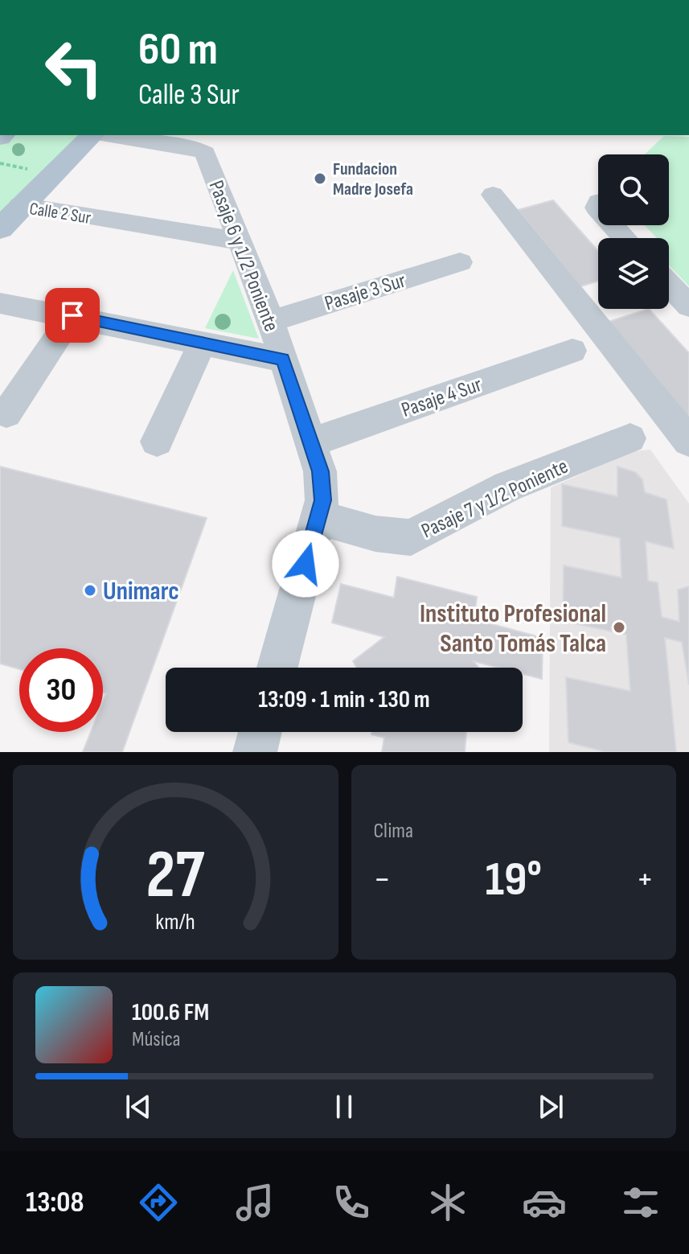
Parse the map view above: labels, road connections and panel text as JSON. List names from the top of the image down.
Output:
{
  "streets": {
    "street": [
      "Calle 2 Sur",
      "Pasaje 6 y 1/2 Poniente",
      "Pasaje 3 Sur",
      "Pasaje 4 Sur",
      "Pasaje 7 y 1/2 Poniente"
    ]
  },
  "crossings": [
    ["Calle 2 Sur", "Pasaje 6 y 1/2 Poniente"],
    ["Pasaje 6 y 1/2 Poniente", "Pasaje 3 Sur"],
    ["Pasaje 6 y 1/2 Poniente", "Pasaje 4 Sur"],
    ["Pasaje 6 y 1/2 Poniente", "Pasaje 7 y 1/2 Poniente"]
  ],
  "places": ["Fundacion Madre Josefa", "Unimarc", "Instituto Profesional Santo Tomás Talca"],
  "page": {
    "turn": ["60 m", "Calle 3 Sur"],
    "limit": "30",
    "trip": "13:09 · 1 min · 130 m",
    "tile": "Clima",
    "heat": ["−", "19°", "+"],
    "song": ["100.6 FM", "Música"],
    "tabs": "13:08",
    "gauge": ["27", "km/h"]
  }
}
